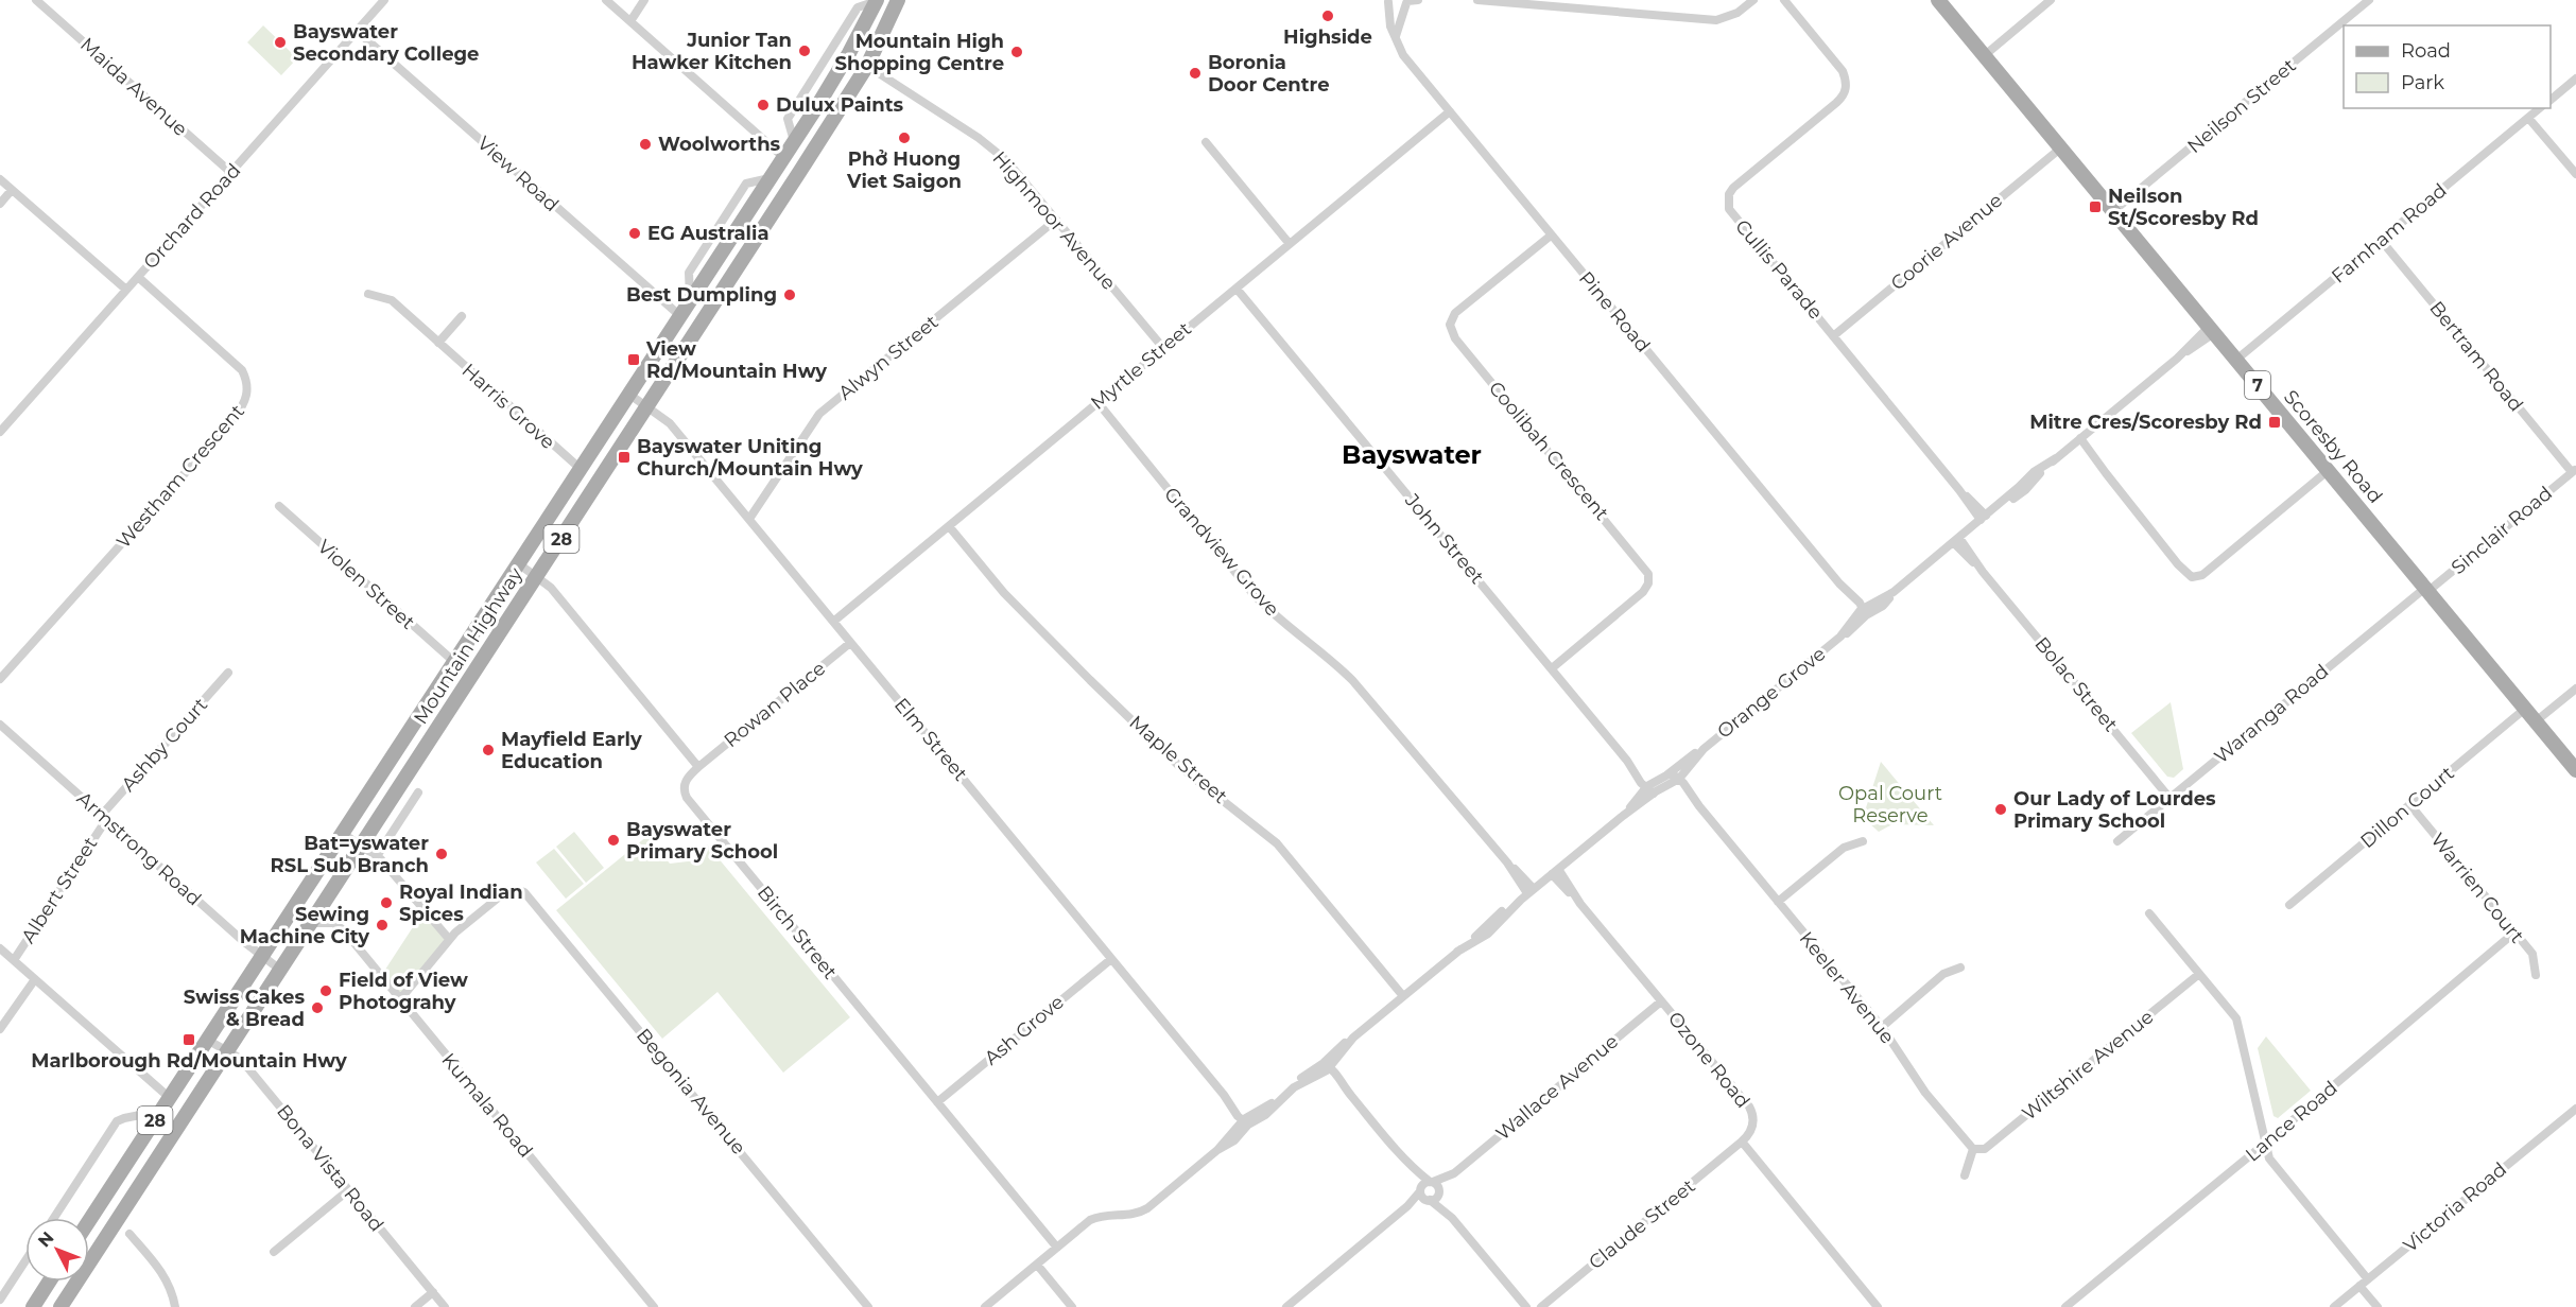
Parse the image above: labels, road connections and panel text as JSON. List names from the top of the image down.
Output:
{
  "streets": {
    "main road": [
      "7",
      "Scoresby Road",
      "28",
      "Mountain Highway"
    ],
    "street": [
      "Maida Avenue",
      "Neilson Street",
      "View Road",
      "Orchard Road",
      "Highmoor Avenue",
      "Farnham Road",
      "Coorie Avenue",
      "Cullis Parade",
      "Pine Road",
      "Bertram Road",
      "Alwyn Street",
      "Myrtle Street",
      "Harris Grove",
      "Coolibah Crescent",
      "Westham Crescent",
      "Sinclair Road",
      "John Street",
      "Grandview Grove",
      "Violen Street",
      "Bolac Street",
      "Orange Grove",
      "Rowan Place",
      "Waranga Road",
      "Elm Street",
      "Ashby Court",
      "Maple Street",
      "Dillon Court",
      "Armstrong Road",
      "Warrien Court",
      "Albert Street",
      "Birch Street",
      "Keeler Avenue",
      "Ash Grove",
      "Ozone Road",
      "Wiltshire Avenue",
      "Wallace Avenue",
      "Begonia Avenue",
      "Kumala Road",
      "Lance Road",
      "Bona Vista Road",
      "Victoria Road",
      "Claude Street"
    ]
  },
  "crossings": [
    ["Maida Avenue", "Orchard Road"],
    ["Neilson Street", "Scoresby Road"],
    ["View Road", "Orchard Road"],
    ["View Road", "Mountain Highway"],
    ["Orchard Road", "Westham Crescent"],
    ["Highmoor Avenue", "Alwyn Street"],
    ["Highmoor Avenue", "Myrtle Street"],
    ["Highmoor Avenue", "Mountain Highway"],
    ["Farnham Road", "Bertram Road"],
    ["Farnham Road", "Scoresby Road"],
    ["Coorie Avenue", "Cullis Parade"],
    ["Coorie Avenue", "Scoresby Road"],
    ["Cullis Parade", "Orange Grove"],
    ["Pine Road", "Myrtle Street"],
    ["Pine Road", "Coolibah Crescent"],
    ["Pine Road", "Orange Grove"],
    ["Bertram Road", "Sinclair Road"],
    ["Alwyn Street", "Elm Street"],
    ["Myrtle Street", "John Street"],
    ["Myrtle Street", "Grandview Grove"],
    ["Myrtle Street", "Elm Street"],
    ["Myrtle Street", "Maple Street"],
    ["Harris Grove", "Mountain Highway"],
    ["Scoresby Road", "Sinclair Road"],
    ["Scoresby Road", "Orange Grove"],
    ["Scoresby Road", "Waranga Road"],
    ["Scoresby Road", "Dillon Court"],
    ["Coolibah Crescent", "John Street"],
    ["Sinclair Road", "Waranga Road"],
    ["John Street", "Orange Grove"],
    ["Grandview Grove", "Orange Grove"],
    ["Violen Street", "Mountain Highway"],
    ["Mountain Highway", "Elm Street"],
    ["Mountain Highway", "Armstrong Road"],
    ["Mountain Highway", "Kumala Road"],
    ["Mountain Highway", "Bona Vista Road"],
    ["Bolac Street", "Orange Grove"],
    ["Bolac Street", "Waranga Road"],
    ["Orange Grove", "Elm Street"],
    ["Orange Grove", "Maple Street"],
    ["Orange Grove", "Birch Street"],
    ["Orange Grove", "Keeler Avenue"],
    ["Orange Grove", "Ozone Road"],
    ["Rowan Place", "Elm Street"],
    ["Rowan Place", "Birch Street"],
    ["Elm Street", "Ash Grove"],
    ["Ashby Court", "Armstrong Road"],
    ["Ashby Court", "Albert Street"],
    ["Dillon Court", "Warrien Court"],
    ["Armstrong Road", "Albert Street"],
    ["Warrien Court", "Lance Road"],
    ["Birch Street", "Ash Grove"],
    ["Keeler Avenue", "Wiltshire Avenue"],
    ["Ozone Road", "Wallace Avenue"],
    ["Ozone Road", "Claude Street"]
  ],
  "districts": ["Bayswater"],
  "parks": ["Opal Court Reserve"],
  "places": {
    "other": [
      "Highside",
      "Bayswater Secondary College",
      "Junior Tan Hawker Kitchen",
      "Mountain High Shopping Centre",
      "Boronia Door Centre",
      "Dulux Paints",
      "Phở Huong Viet Saigon",
      "Woolworths",
      "EG Australia",
      "Best Dumpling",
      "Mayfield Early Education",
      "Our Lady of Lourdes Primary School",
      "Bayswater Primary School",
      "Bat=yswater RSL Sub Branch",
      "Royal Indian Spices",
      "Sewing Machine City",
      "Field of View Photograhy",
      "Swiss Cakes & Bread"
    ],
    "transit": [
      "Neilson St/Scoresby Rd",
      "View Rd/Mountain Hwy",
      "Mitre Cres/Scoresby Rd",
      "Bayswater Uniting Church/Mountain Hwy",
      "Marlborough Rd/Mountain Hwy"
    ]
  },
  "legend": ["Road", "Park"],
  "north": "top left"
}
